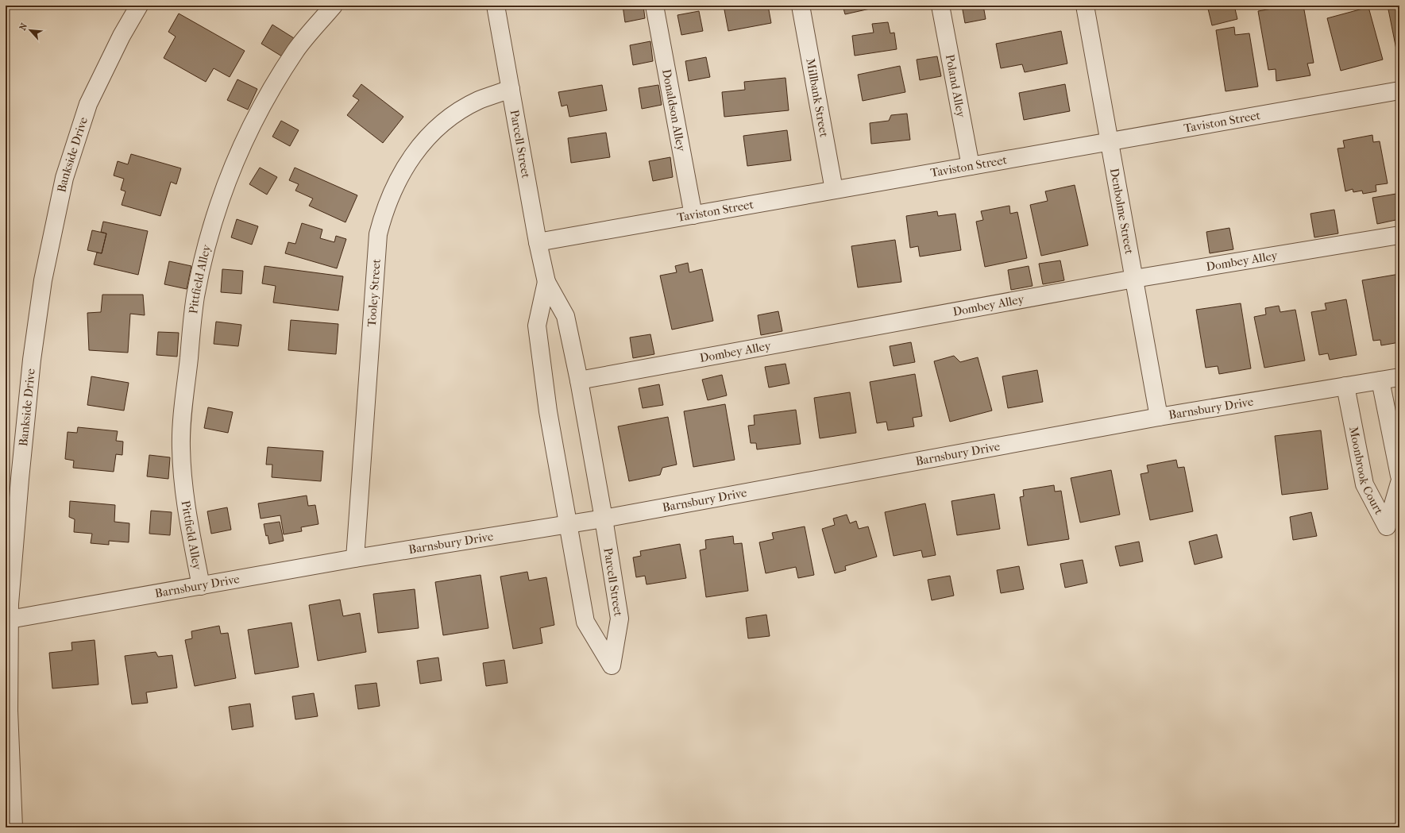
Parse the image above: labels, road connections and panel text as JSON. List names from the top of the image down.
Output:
{
  "streets": {
    "street": [
      "Poland Alley",
      "Millbank Street",
      "Donaldson Alley",
      "Taviston Street",
      "Parcell Street",
      "Bankside Drive",
      "Denbolme Street",
      "Dombey Alley",
      "Pittfield Alley",
      "Tooley Street",
      "Barnsbury Drive",
      "Moonbrook Court"
    ]
  },
  "crossings": [
    ["Poland Alley", "Taviston Street"],
    ["Millbank Street", "Taviston Street"],
    ["Donaldson Alley", "Taviston Street"],
    ["Taviston Street", "Parcell Street"],
    ["Taviston Street", "Denbolme Street"],
    ["Parcell Street", "Dombey Alley"],
    ["Parcell Street", "Tooley Street"],
    ["Parcell Street", "Barnsbury Drive"],
    ["Bankside Drive", "Barnsbury Drive"],
    ["Denbolme Street", "Dombey Alley"],
    ["Denbolme Street", "Barnsbury Drive"],
    ["Pittfield Alley", "Barnsbury Drive"],
    ["Tooley Street", "Barnsbury Drive"],
    ["Barnsbury Drive", "Moonbrook Court"]
  ],
  "north": "top left"
}
